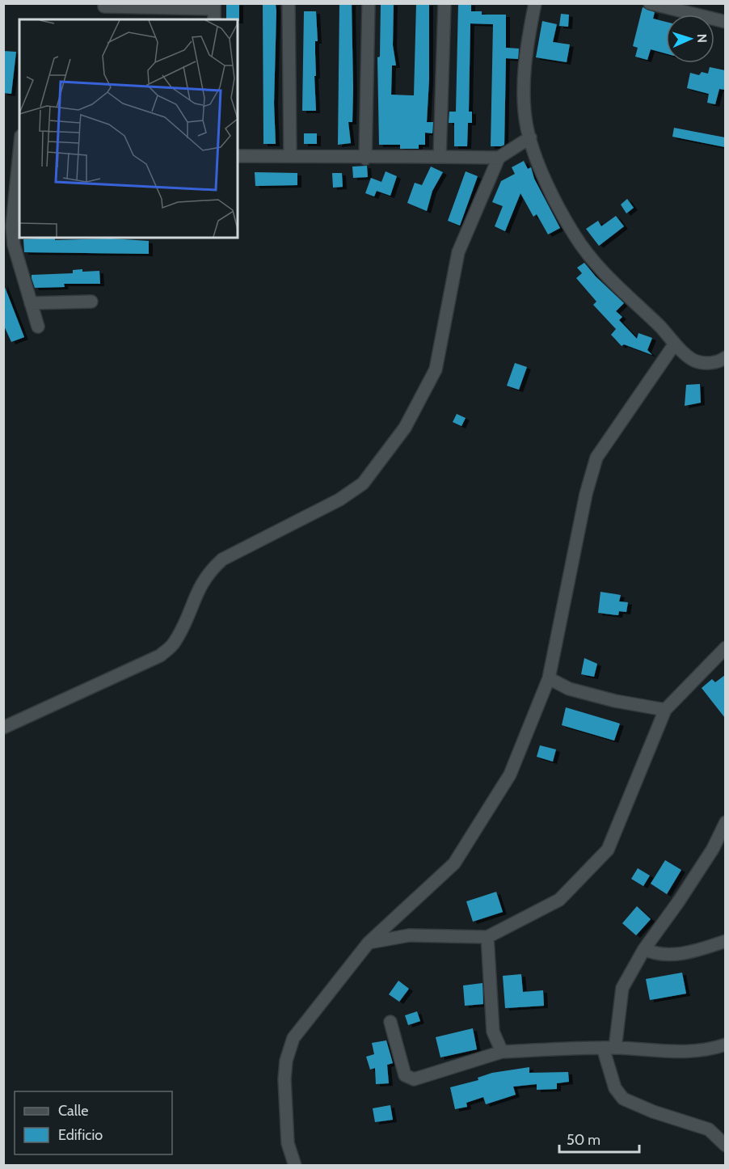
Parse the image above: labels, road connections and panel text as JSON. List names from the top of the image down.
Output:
{
  "legend": ["Calle", "Edificio"],
  "scale_bar": "50 m",
  "north": "right"
}
